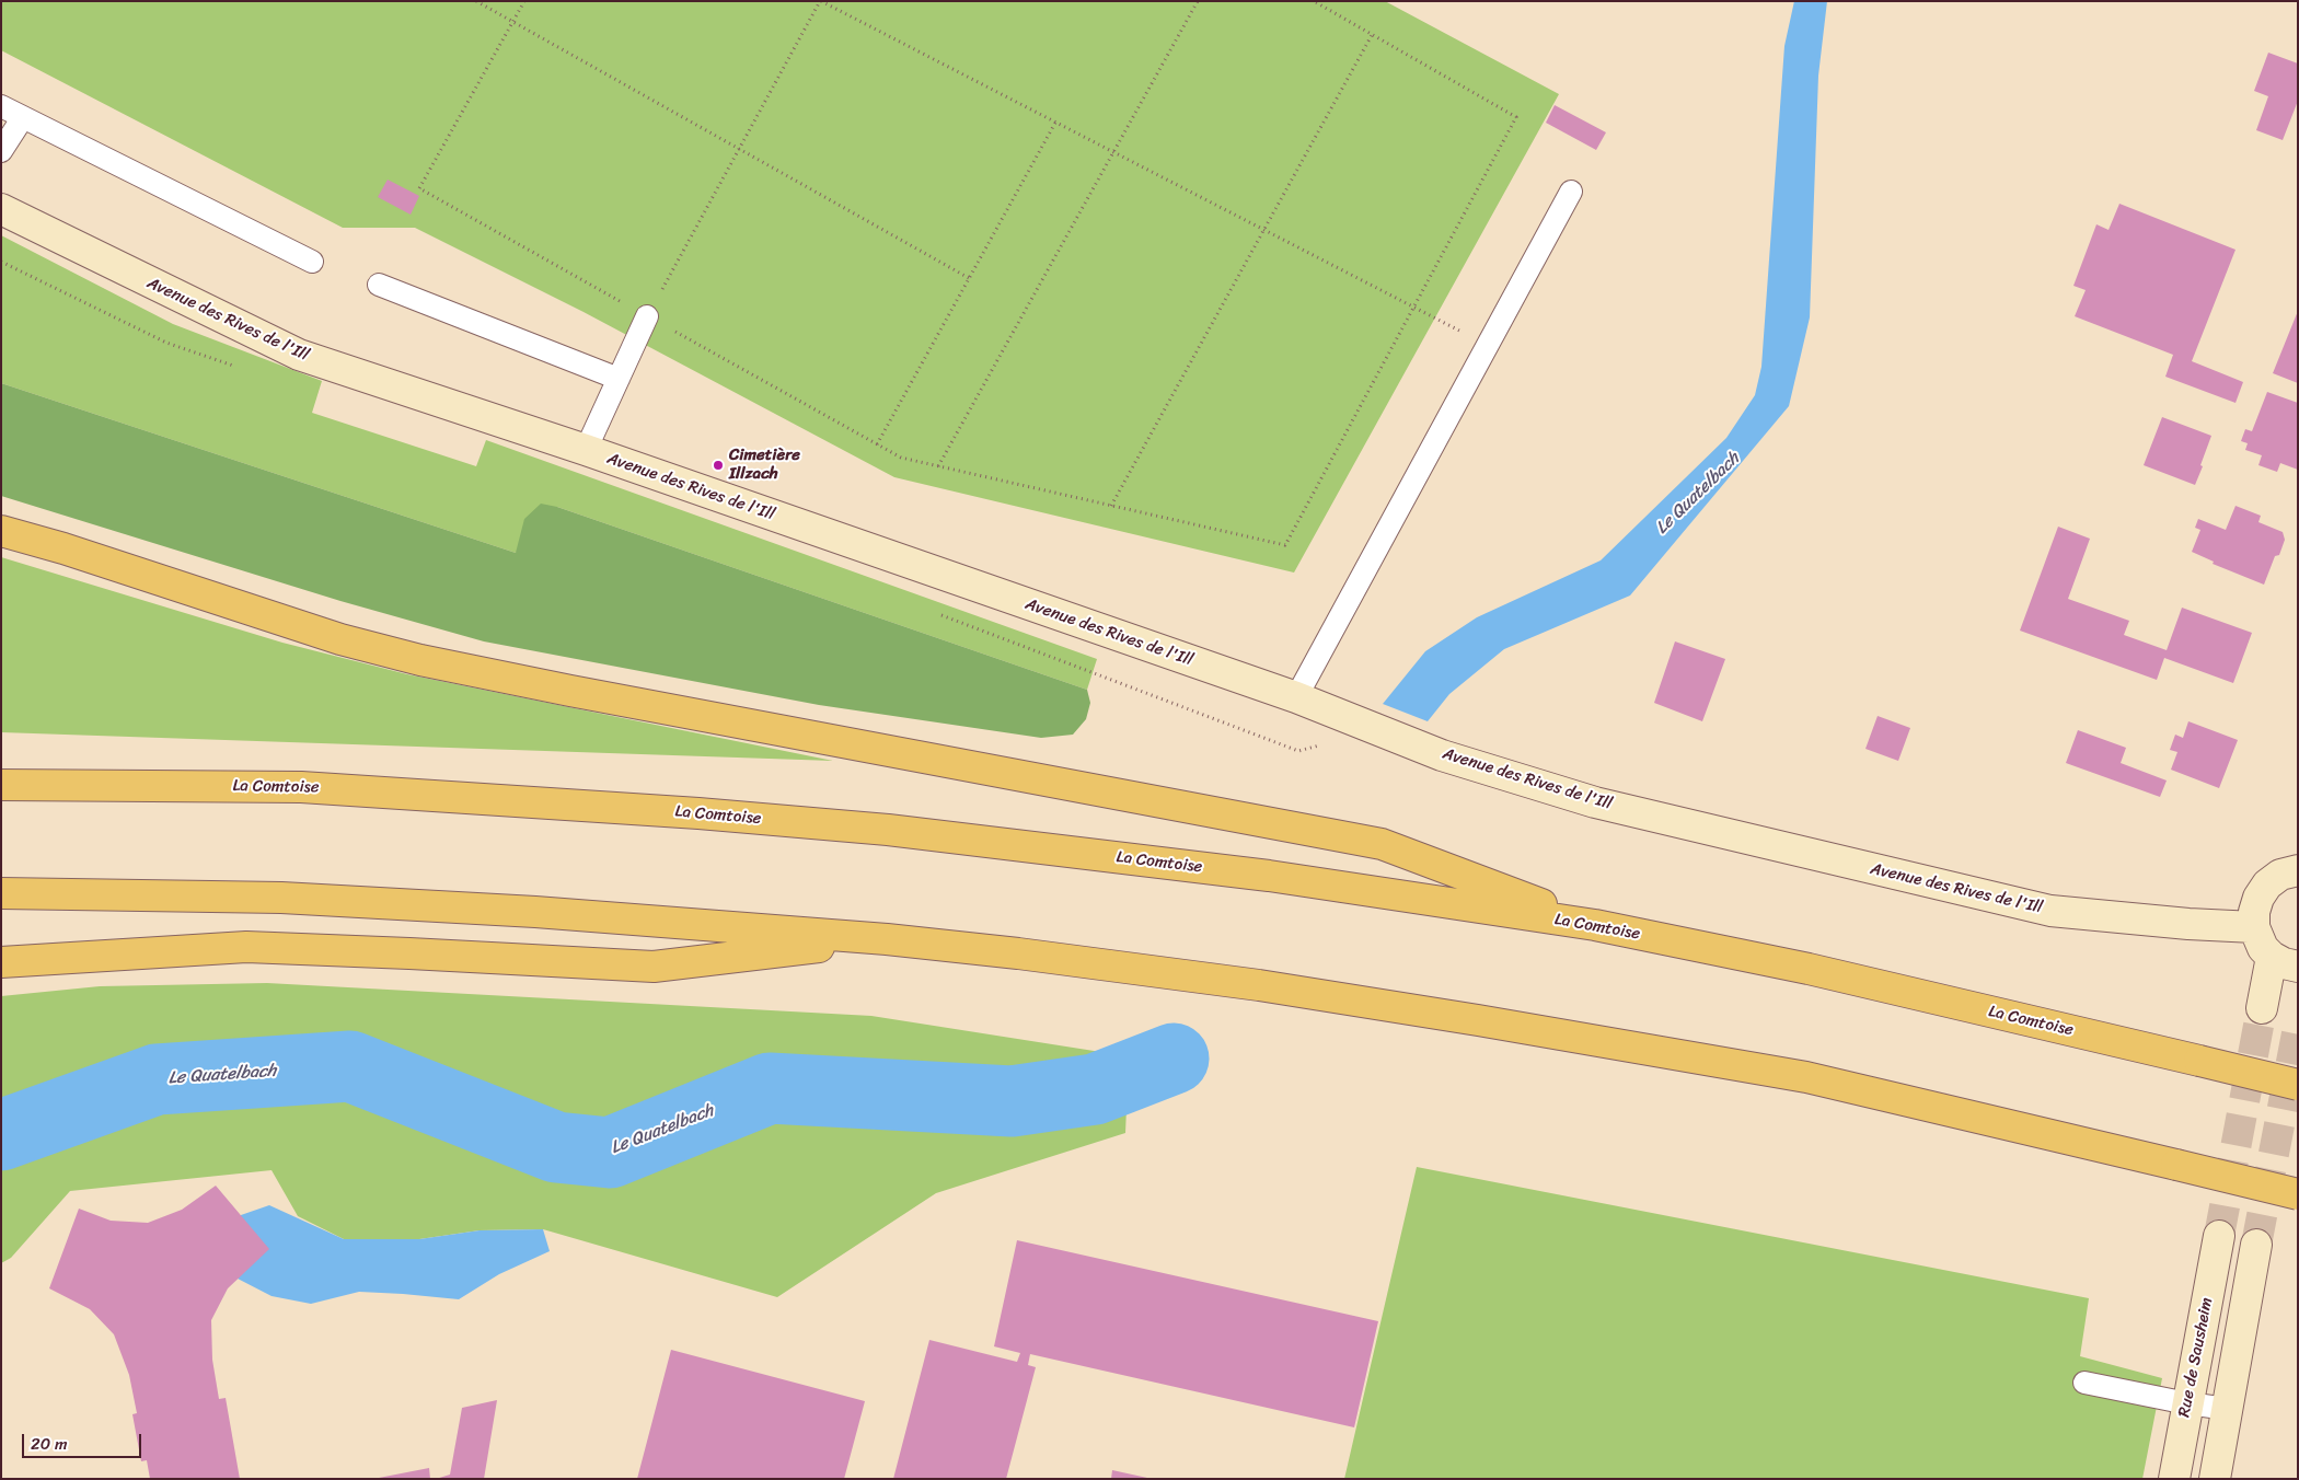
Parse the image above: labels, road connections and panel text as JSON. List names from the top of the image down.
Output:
{
  "streets": {
    "highway": ["La Comtoise"],
    "street": ["Avenue des Rives de l'Ill", "Rue de Sausheim"]
  },
  "water": ["Le Quatelbach"],
  "places": ["Cimetière Illzach"],
  "scale_bar": "20 m"
}
